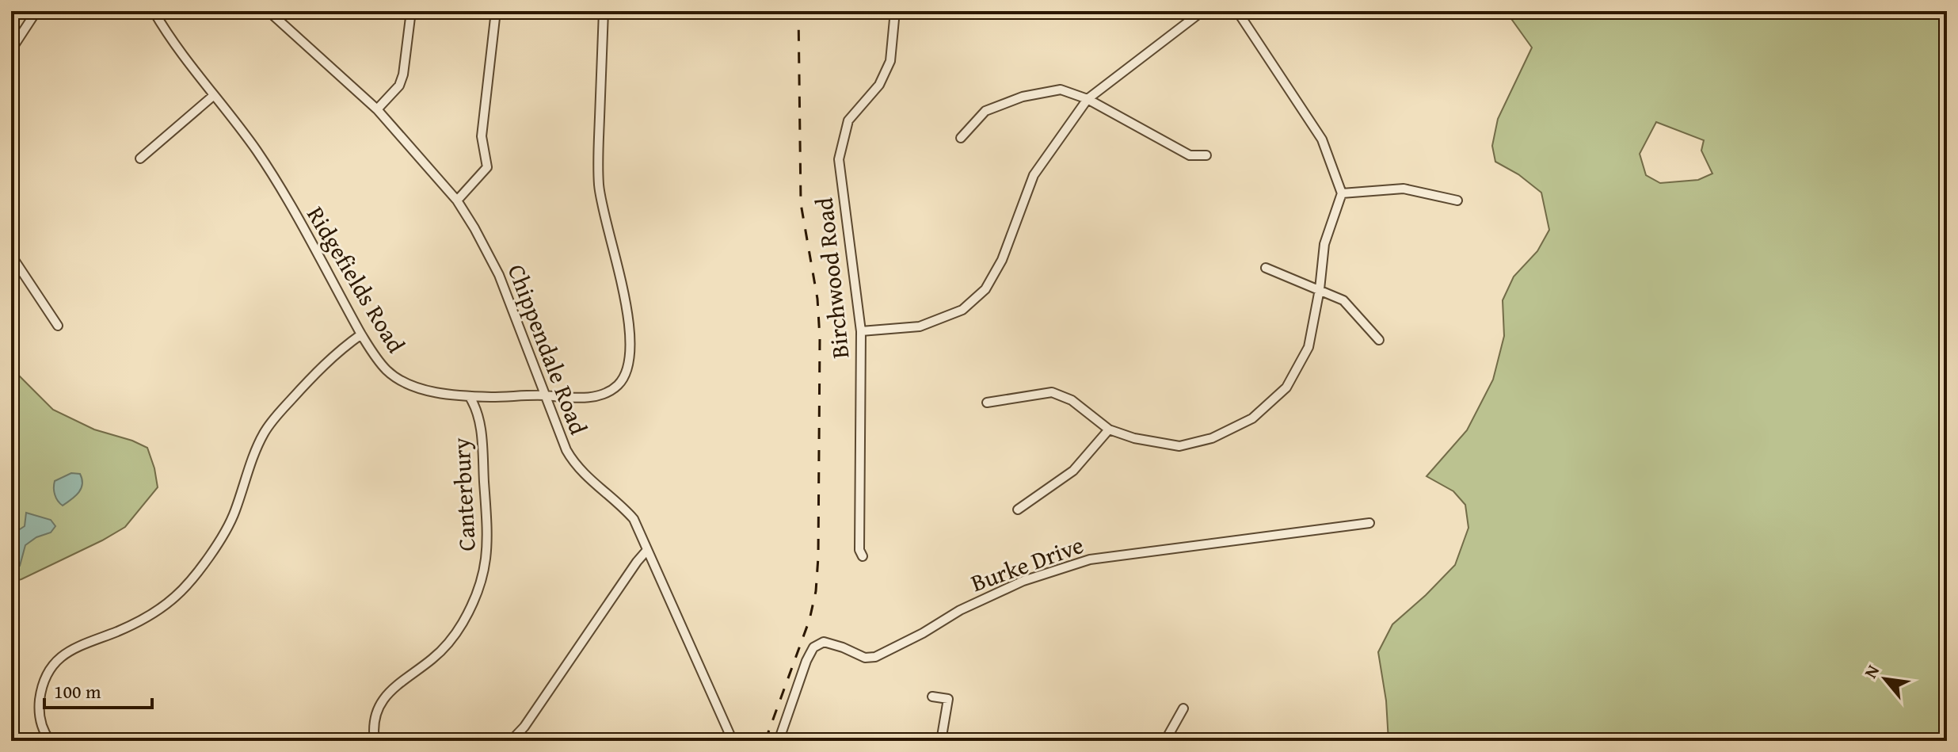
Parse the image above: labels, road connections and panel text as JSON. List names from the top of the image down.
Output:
{
  "streets": {
    "street": [
      "Birchwood Road",
      "Ridgefields Road",
      "Chippendale Road",
      "Canterbury",
      "Burke Drive"
    ]
  },
  "crossings": [
    ["Ridgefields Road", "Chippendale Road"],
    ["Ridgefields Road", "Canterbury"]
  ],
  "scale_bar": "100 m",
  "north": "top left"
}
